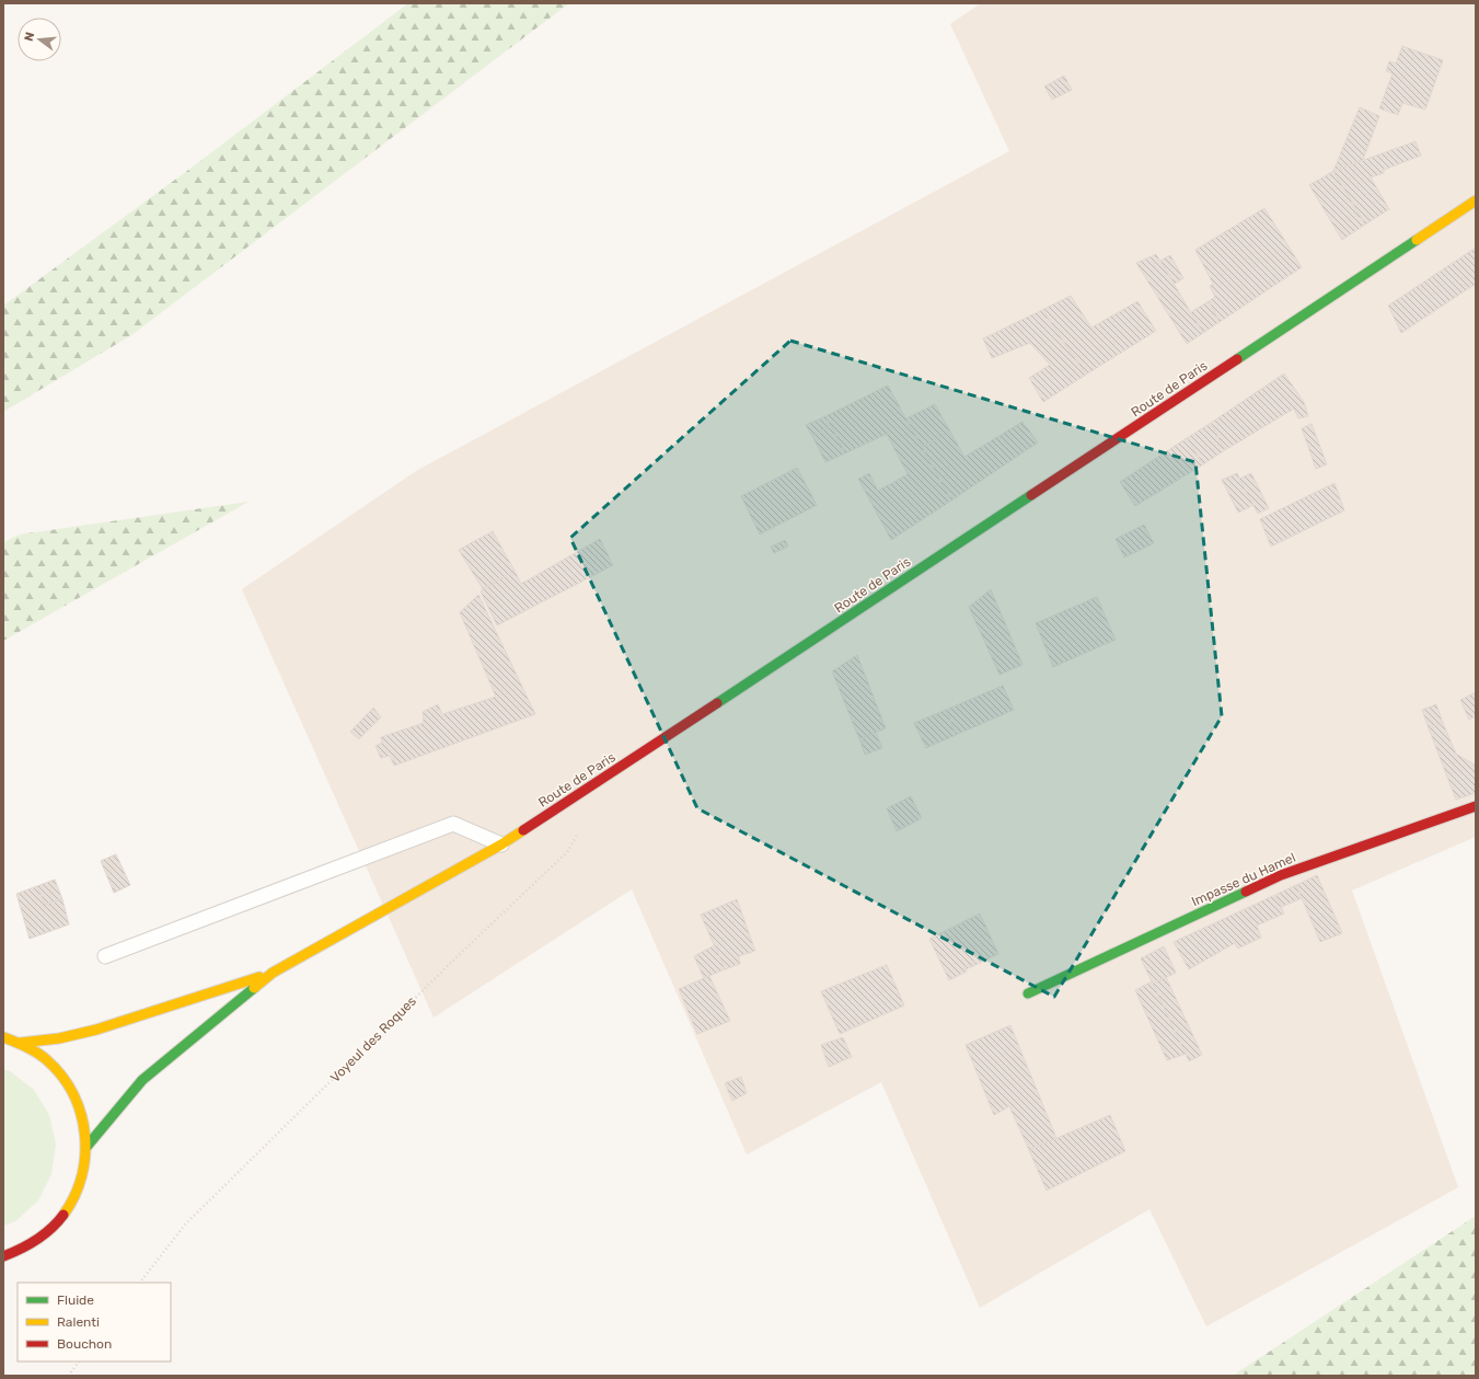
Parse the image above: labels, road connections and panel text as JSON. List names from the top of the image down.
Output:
{
  "streets": {
    "main road": ["Route de Paris", "Impasse du Hamel"],
    "path": ["Voyeul des Roques"]
  },
  "legend": ["Fluide", "Ralenti", "Bouchon"],
  "north": "left"
}
